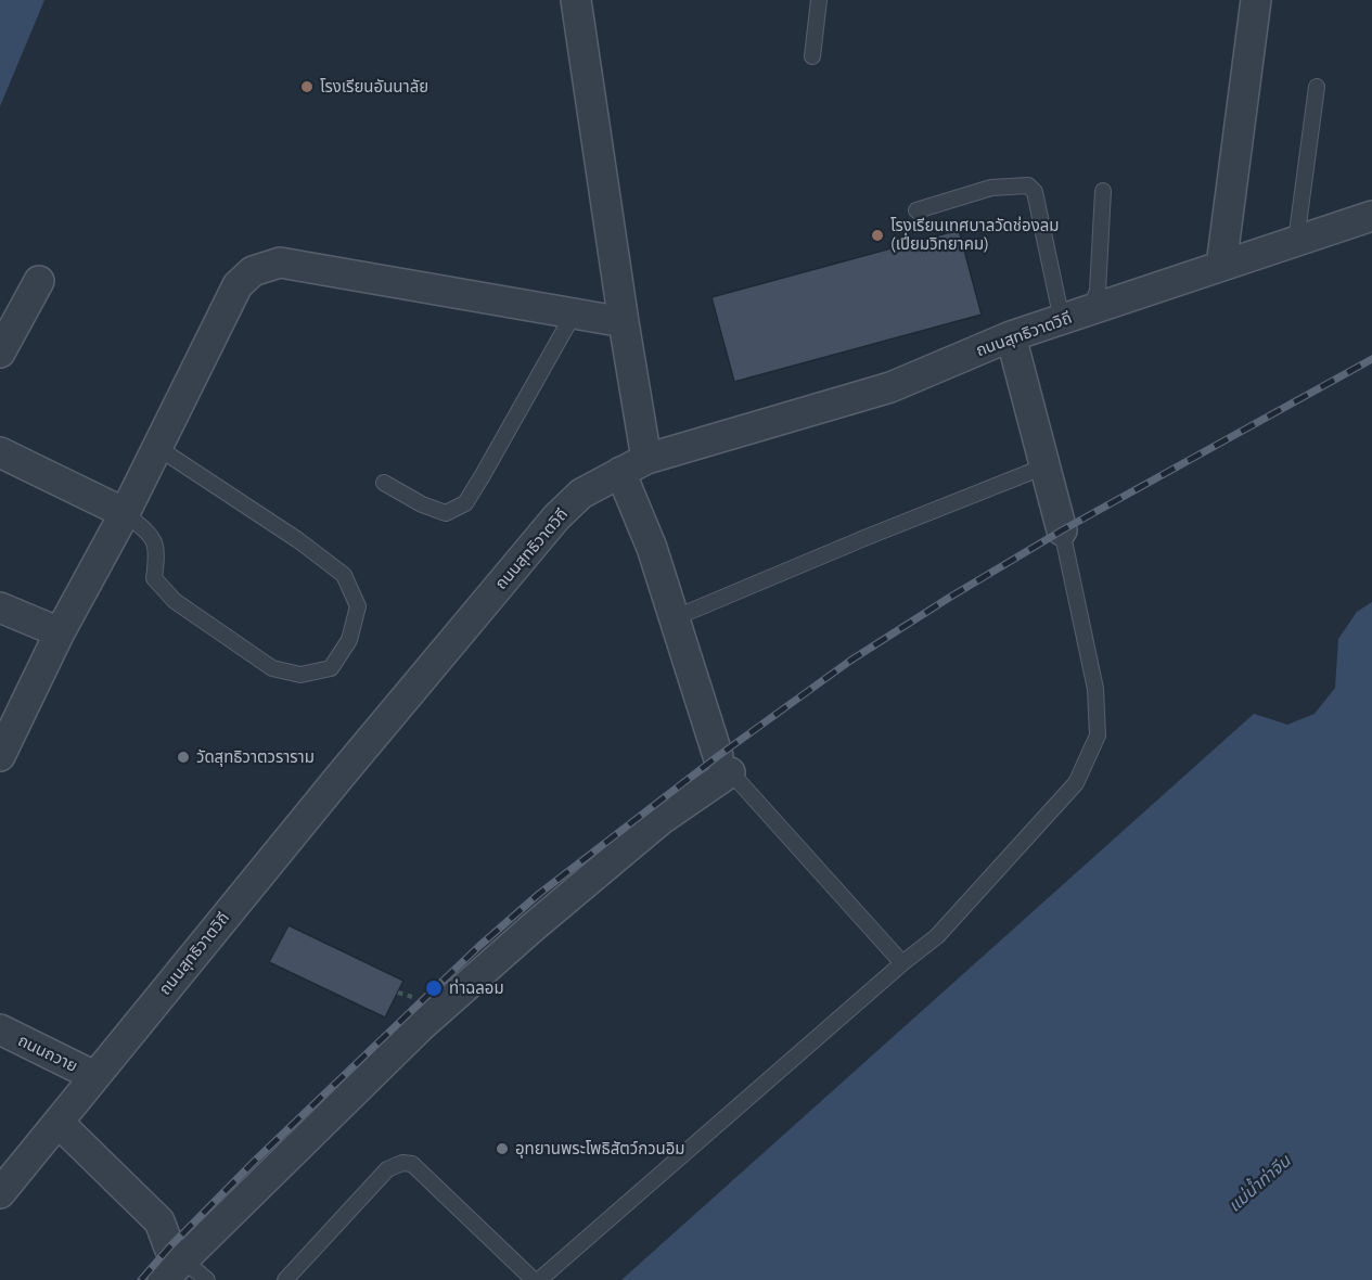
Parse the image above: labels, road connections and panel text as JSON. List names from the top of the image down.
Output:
{
  "streets": {
    "street": ["ถนนสุทธิวาตวิถี", "ถนนถวาย"]
  },
  "crossings": [
    ["ถนนสุทธิวาตวิถี", "ถนนถวาย"]
  ],
  "water": ["แม่น้ำท่าจีน"],
  "places": [
    "โรงเรียนอันนาลัย",
    "โรงเรียนเทศบาลวัดช่องลม (เปี่ยมวิทยาคม)",
    "วัดสุทธิวาตวราราม",
    "ท่าฉลอม",
    "อุทยานพระโพธิสัตว์กวนอิม"
  ]
}
